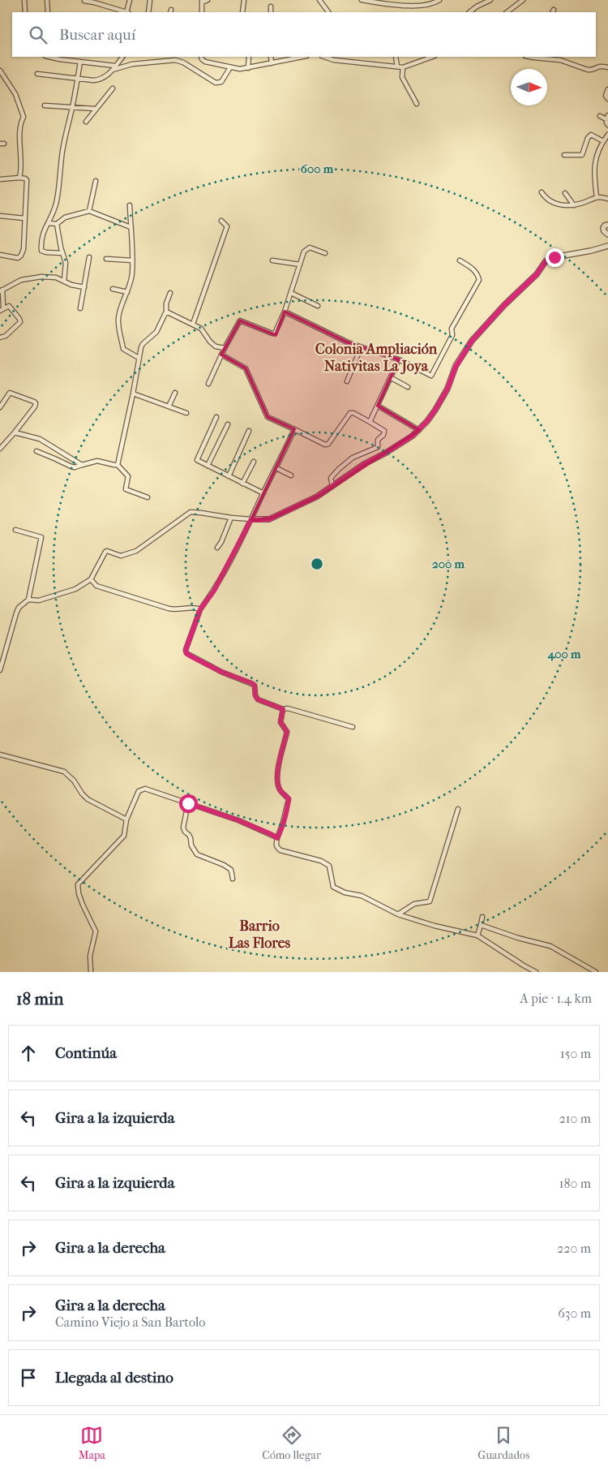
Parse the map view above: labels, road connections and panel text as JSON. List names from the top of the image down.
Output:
{
  "districts": ["Colonia Ampliación Nativitas La Joya", "Barrio Las Flores"],
  "north": "right",
  "page": {
    "search": "Buscar aquí",
    "heading": ["18 min", "A pie · 1.4 km"],
    "list": [
      ["Continúa", "150 m"],
      ["Gira a la izquierda", "210 m"],
      ["Gira a la izquierda", "180 m"],
      ["Gira a la derecha", "220 m"],
      ["Gira a la derecha", "Camino Viejo a San Bartolo", "630 m"],
      "Llegada al destino"
    ],
    "nav": ["Mapa", "Cómo llegar", "Guardados"]
  },
  "rings": ["600 m", "200 m", "400 m"]
}
